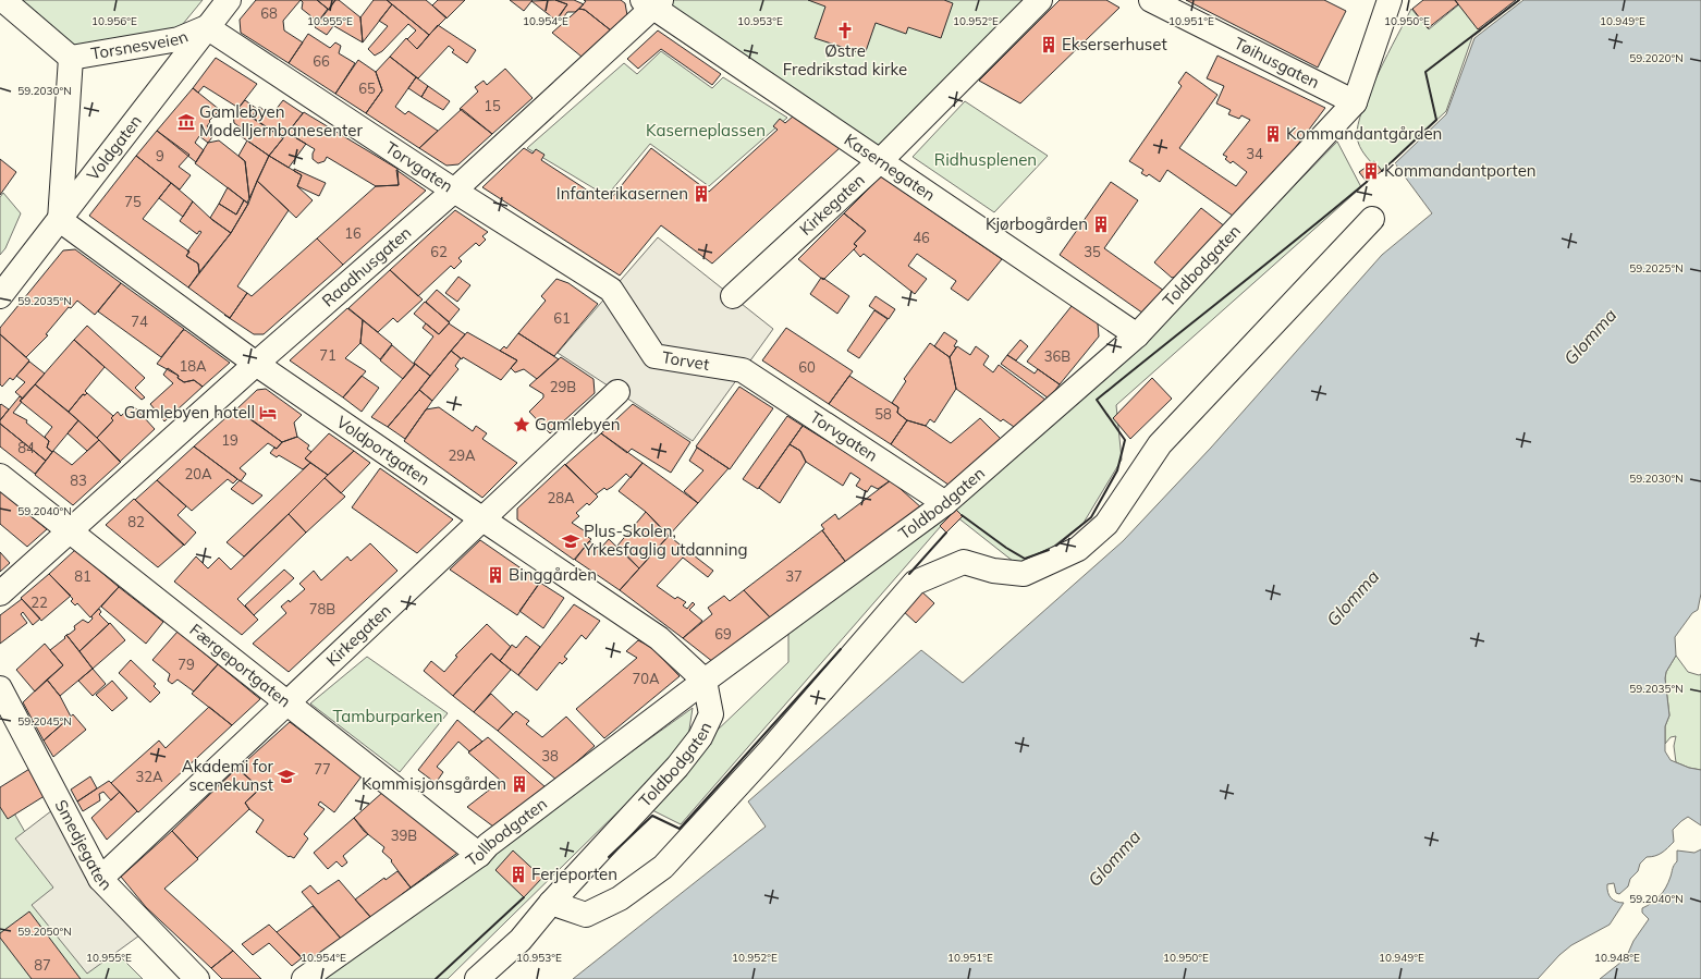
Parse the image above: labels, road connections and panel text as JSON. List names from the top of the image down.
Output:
{
  "streets": {
    "street": [
      "Torsnesveien",
      "Tøihusgaten",
      "Voldgaten",
      "Torvgaten",
      "Kasernegaten",
      "Kirkegaten",
      "Toldbodgaten",
      "Raadhusgaten",
      "Torvet",
      "Voldportgaten",
      "Færgeportgaten",
      "Tollbodgaten",
      "Smedjegaten"
    ]
  },
  "crossings": [
    ["Torsnesveien", "Voldgaten"],
    ["Torsnesveien", "Torvgaten"],
    ["Torsnesveien", "Voldportgaten"],
    ["Tøihusgaten", "Toldbodgaten"],
    ["Voldgaten", "Torvgaten"],
    ["Voldgaten", "Voldportgaten"],
    ["Torvgaten", "Toldbodgaten"],
    ["Torvgaten", "Raadhusgaten"],
    ["Torvgaten", "Torvet"],
    ["Kasernegaten", "Kirkegaten"],
    ["Kasernegaten", "Toldbodgaten"],
    ["Kasernegaten", "Raadhusgaten"],
    ["Kirkegaten", "Voldportgaten"],
    ["Kirkegaten", "Færgeportgaten"],
    ["Kirkegaten", "Smedjegaten"],
    ["Toldbodgaten", "Voldportgaten"],
    ["Toldbodgaten", "Tollbodgaten"],
    ["Raadhusgaten", "Voldportgaten"],
    ["Raadhusgaten", "Færgeportgaten"],
    ["Voldportgaten", "Tollbodgaten"],
    ["Færgeportgaten", "Tollbodgaten"]
  ],
  "water": ["Glomma"],
  "parks": ["Kaserneplassen", "Ridhusplenen", "Tamburparken"],
  "places": {
    "church": ["Østre Fredrikstad kirke"],
    "building": [
      "Ekserserhuset",
      "Kommandantgården",
      "Kommandantporten",
      "Infanterikasernen",
      "Kjørbogården",
      "Binggården",
      "Kommisjonsgården",
      "Ferjeporten"
    ],
    "museum": ["Gamlebyen Modelljernbanesenter"],
    "hotel": ["Gamlebyen hotell"],
    "place": ["Gamlebyen"],
    "school or university": ["Plus-Skolen, Yrkesfaglig utdanning", "Akademi for scenekunst"]
  },
  "house_numbers": [
    "68",
    "66",
    "65",
    "15",
    "34",
    "9",
    "75",
    "16",
    "46",
    "62",
    "35",
    "61",
    "74",
    "71",
    "36B",
    "18A",
    "60",
    "29B",
    "58",
    "19",
    "84",
    "29A",
    "20A",
    "83",
    "28A",
    "82",
    "81",
    "37",
    "22",
    "78B",
    "69",
    "79",
    "70A",
    "38",
    "77",
    "32A",
    "39B",
    "87"
  ],
  "coordinates": [
    "10.956°E",
    "10.955°E",
    "10.954°E",
    "10.953°E",
    "10.952°E",
    "10.951°E",
    "10.950°E",
    "10.949°E",
    "59.2020°N",
    "59.2030°N",
    "59.2025°N",
    "59.2035°N",
    "59.2040°N",
    "59.2045°N",
    "59.2050°N",
    "10.948°E"
  ]
}
